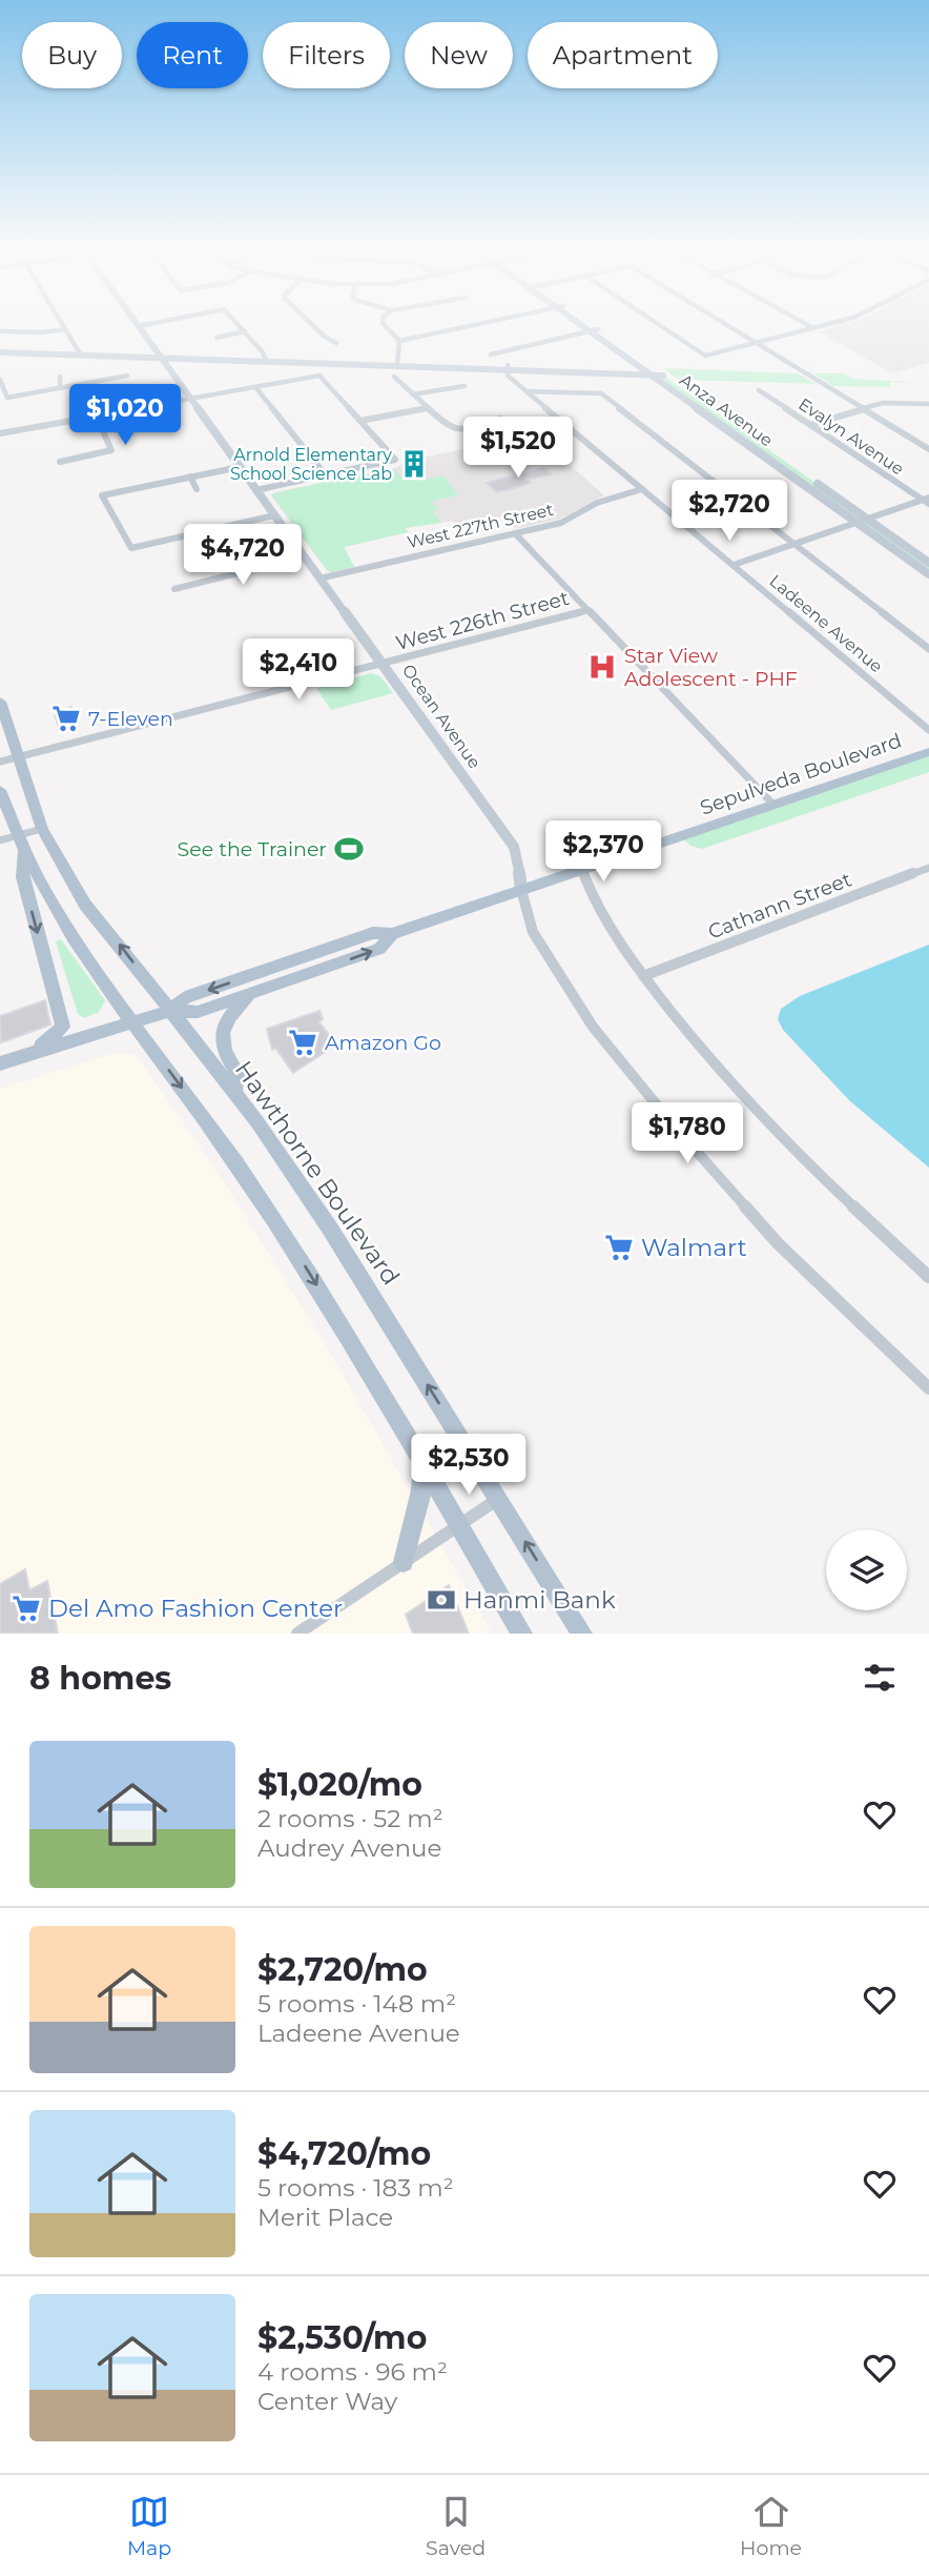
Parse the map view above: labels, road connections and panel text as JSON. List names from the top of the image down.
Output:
{
  "streets": {
    "main road": [
      "Anza Avenue",
      "Ocean Avenue",
      "Sepulveda Boulevard",
      "Hawthorne Boulevard"
    ],
    "street": [
      "Evalyn Avenue",
      "West 227th Street",
      "West 226th Street",
      "Ladeene Avenue",
      "Cathann Street"
    ]
  },
  "crossings": [
    ["West 227th Street", "Ladeene Avenue"],
    ["West 227th Street", "Ocean Avenue"],
    ["West 226th Street", "Ocean Avenue"],
    ["West 226th Street", "Hawthorne Boulevard"],
    ["Ocean Avenue", "Sepulveda Boulevard"],
    ["Sepulveda Boulevard", "Hawthorne Boulevard"]
  ],
  "places": {
    "building": ["Arnold Elementary School Science Lab"],
    "hospital": ["Star View Adolescent - PHF"],
    "supermarket": [
      "7-Eleven",
      "Amazon Go",
      "Walmart",
      "Del Amo Fashion Center"
    ],
    "sports": ["See the Trainer"],
    "bank": ["Hanmi Bank"]
  },
  "page": {
    "chip": [
      "Buy",
      "Rent",
      "Filters",
      "New",
      "Apartment"
    ],
    "price": [
      "$1,020",
      "$1,520",
      "$2,720",
      "$4,720",
      "$2,410",
      "$2,370",
      "$1,780",
      "$2,530"
    ],
    "heading": "8 homes",
    "list": [
      {
        "name": "$1,020/mo",
        "note": "2 rooms · 52 m² · Audrey Avenue"
      },
      {
        "name": "$2,720/mo",
        "note": "5 rooms · 148 m² · Ladeene Avenue"
      },
      {
        "name": "$4,720/mo",
        "note": "5 rooms · 183 m² · Merit Place"
      },
      {
        "name": "$2,530/mo",
        "note": "4 rooms · 96 m² · Center Way"
      }
    ],
    "tabs": ["Map", "Saved", "Home"]
  }
}
